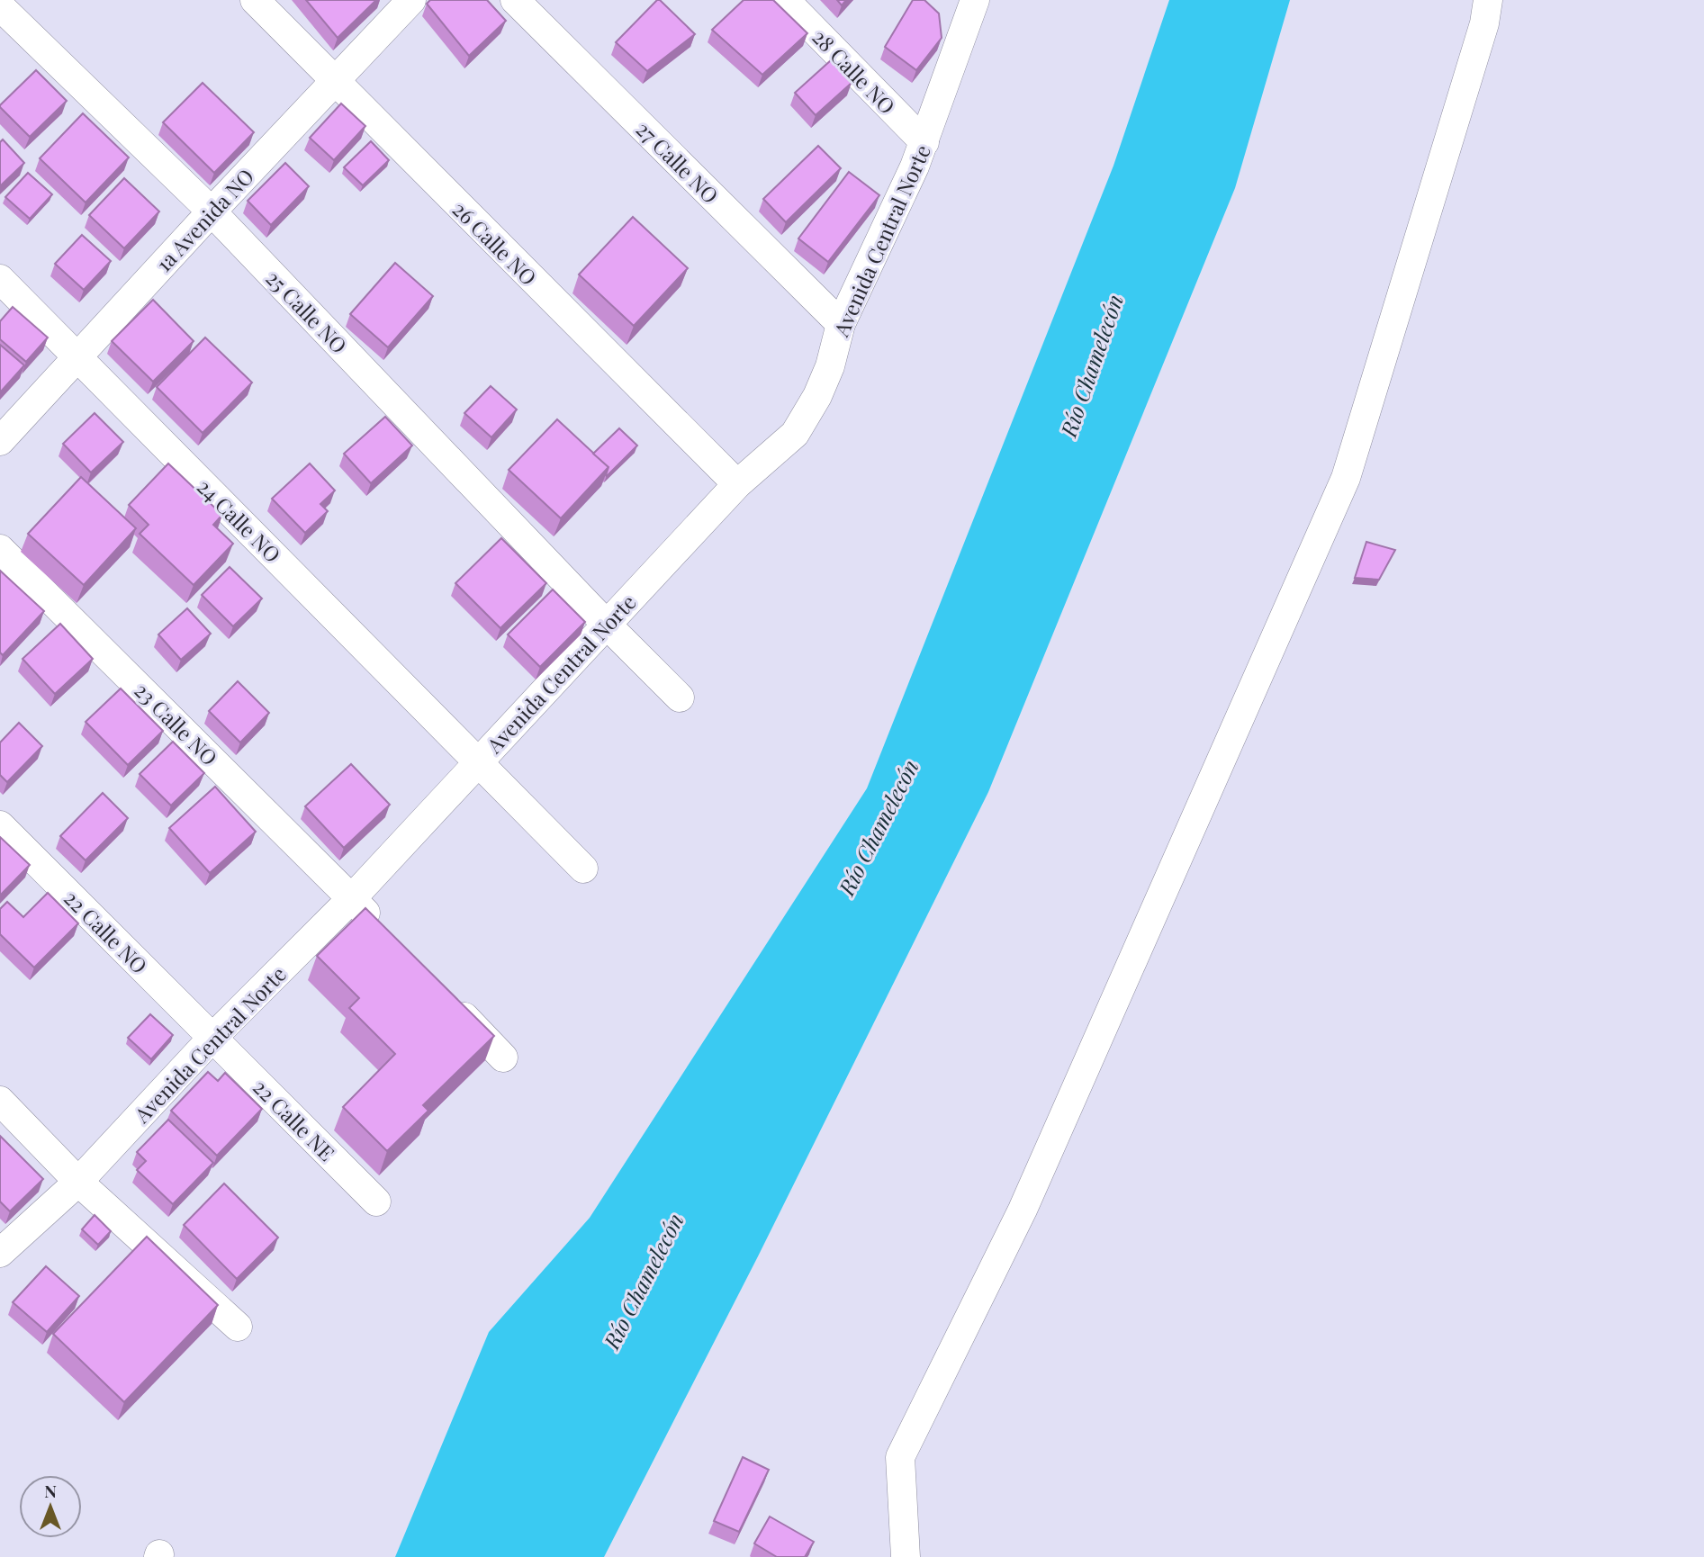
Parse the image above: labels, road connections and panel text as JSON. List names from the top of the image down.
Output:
{
  "streets": {
    "street": [
      "28 Calle NO",
      "27 Calle NO",
      "1a Avenida NO",
      "Avenida Central Norte",
      "26 Calle NO",
      "25 Calle NO",
      "24 Calle NO",
      "23 Calle NO",
      "22 Calle NO",
      "22 Calle NE"
    ]
  },
  "crossings": [
    ["28 Calle NO", "Avenida Central Norte"],
    ["27 Calle NO", "Avenida Central Norte"],
    ["1a Avenida NO", "26 Calle NO"],
    ["1a Avenida NO", "25 Calle NO"],
    ["1a Avenida NO", "24 Calle NO"],
    ["Avenida Central Norte", "26 Calle NO"],
    ["Avenida Central Norte", "25 Calle NO"],
    ["Avenida Central Norte", "24 Calle NO"],
    ["Avenida Central Norte", "23 Calle NO"],
    ["Avenida Central Norte", "22 Calle NO"],
    ["Avenida Central Norte", "22 Calle NE"],
    ["22 Calle NO", "22 Calle NE"]
  ],
  "water": ["Río Chamelecón"],
  "north": "top"
}
